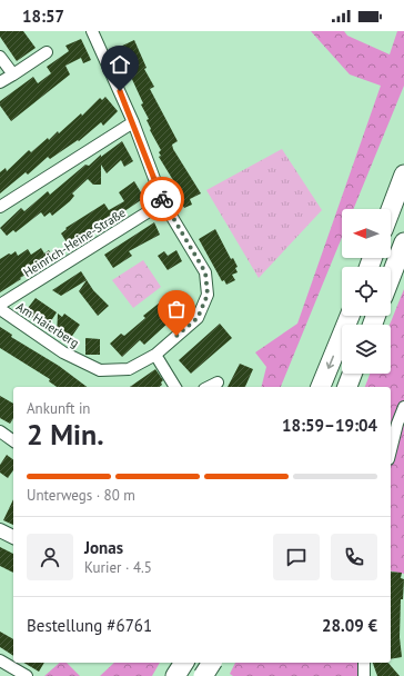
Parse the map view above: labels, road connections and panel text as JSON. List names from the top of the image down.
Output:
{
  "streets": {
    "street": ["Heinrich-Heine-Straße", "Am Haierberg"]
  },
  "crossings": [
    ["Heinrich-Heine-Straße", "Am Haierberg"]
  ],
  "north": "left",
  "page": {
    "status": "18:57",
    "heading": ["2 Min.", "Ankunft in", "18:59–19:04"],
    "panel": [
      "Jonas",
      "Kurier · 4.5",
      "Bestellung #6761",
      "28.09 €"
    ],
    "bar": "Unterwegs · 80 m"
  }
}
